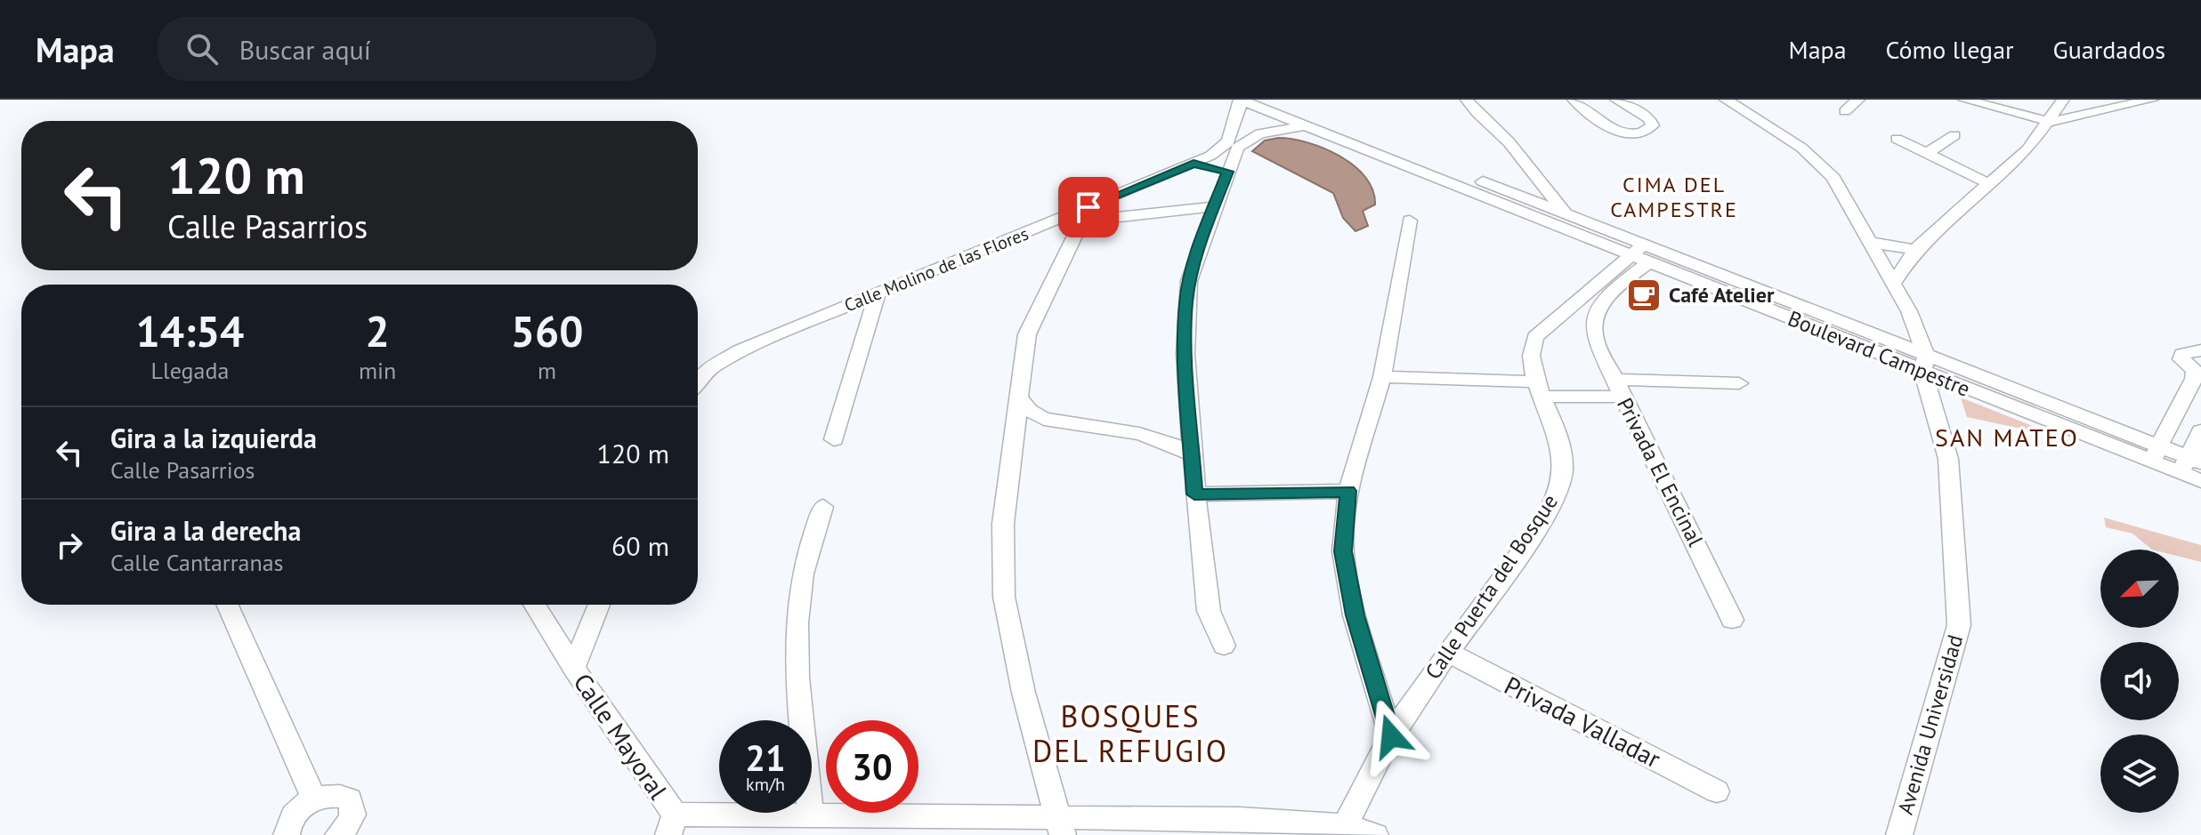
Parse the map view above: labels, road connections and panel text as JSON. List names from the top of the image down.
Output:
{
  "streets": {
    "street": [
      "Calle Molino de las Flores",
      "Boulevard Campestre",
      "Privada El Encinal",
      "Calle Puerta del Bosque",
      "Privada Valladar",
      "Avenida Universidad",
      "Calle Mayoral"
    ]
  },
  "crossings": [
    ["Calle Molino de las Flores", "Boulevard Campestre"],
    ["Boulevard Campestre", "Calle Puerta del Bosque"],
    ["Boulevard Campestre", "Avenida Universidad"],
    ["Calle Puerta del Bosque", "Privada Valladar"],
    ["Calle Puerta del Bosque", "Calle Mayoral"]
  ],
  "districts": ["CIMA DEL CAMPESTRE", "SAN MATEO", "BOSQUES DEL REFUGIO"],
  "places": {
    "cafe": ["Café Atelier"]
  },
  "north": "bottom left",
  "page": {
    "header": "Mapa",
    "search": "Buscar aquí",
    "nav": ["Mapa", "Cómo llegar", "Guardados"],
    "turn": ["120 m", "Calle Pasarrios"],
    "eta": [
      "14:54",
      "Llegada",
      "2",
      "min",
      "560",
      "m"
    ],
    "list": [
      {
        "name": "Gira a la izquierda",
        "note": "Calle Pasarrios",
        "value": "120 m"
      },
      {
        "name": "Gira a la derecha",
        "note": "Calle Cantarranas",
        "value": "60 m"
      }
    ],
    "speed": "21 km/h",
    "limit": "30"
  }
}
